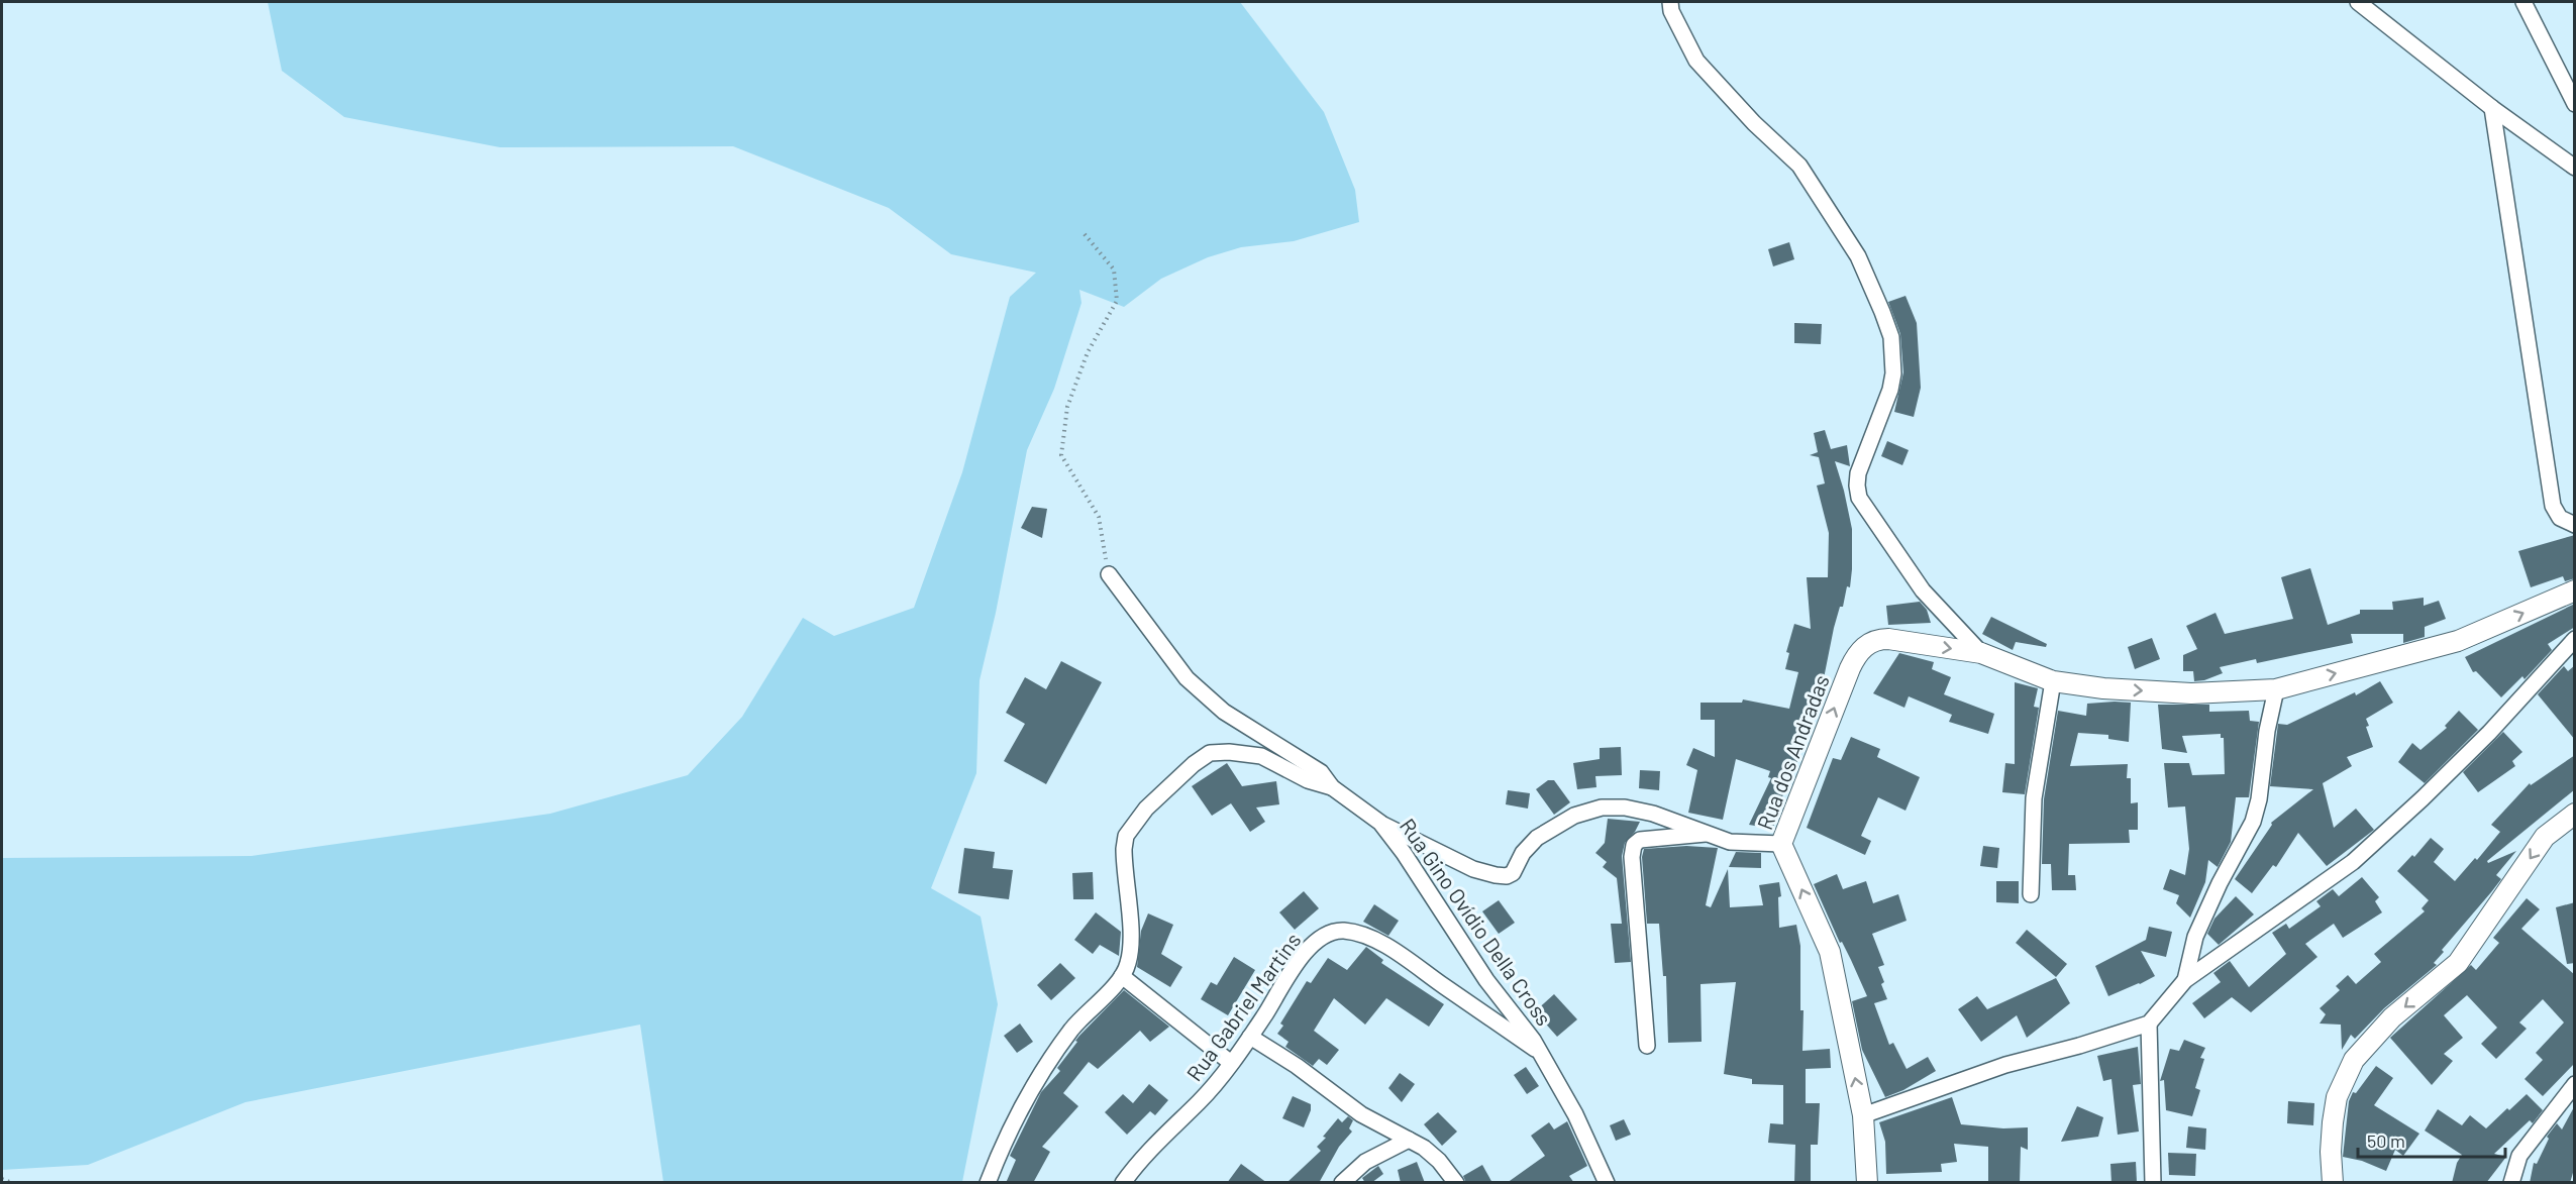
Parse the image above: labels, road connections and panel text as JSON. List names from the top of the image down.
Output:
{
  "streets": {
    "street": ["Rua dos Andradas", "Rua Gino Ovídio Della Cross", "Rua Gabriel Martins"]
  },
  "crossings": [
    ["Rua Gino Ovídio Della Cross", "Rua Gabriel Martins"]
  ],
  "scale_bar": "50 m"
}
